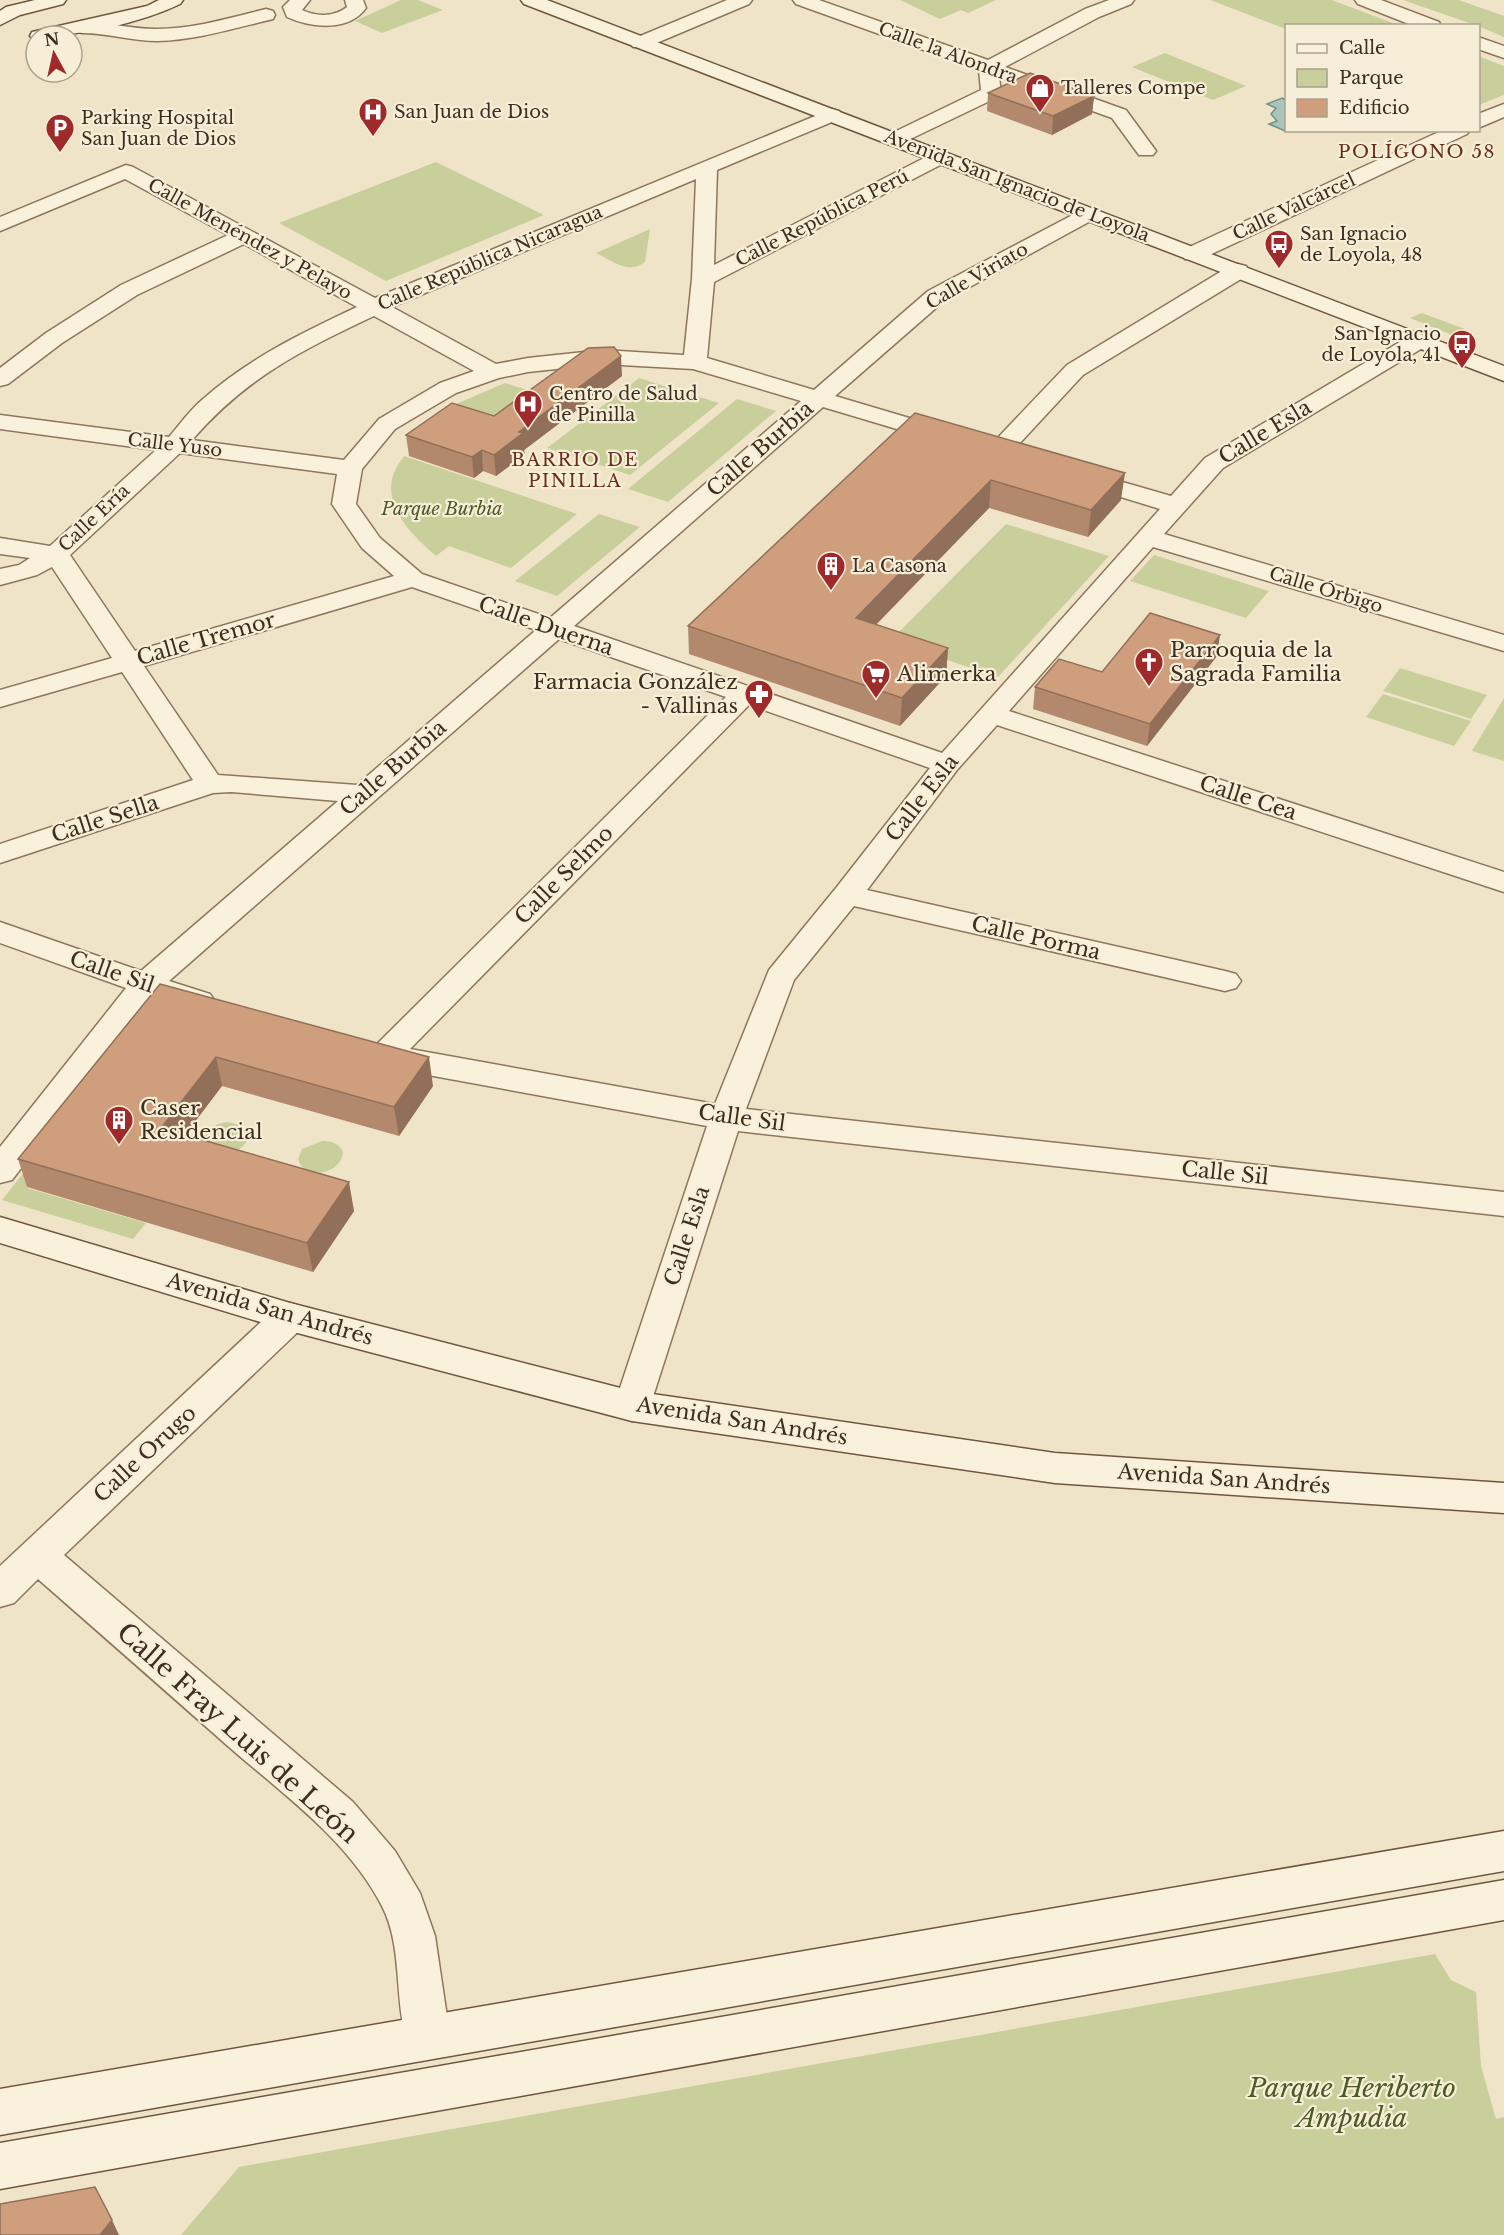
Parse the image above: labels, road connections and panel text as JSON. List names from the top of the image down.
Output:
{
  "streets": {
    "street": [
      "Calle la Alondra",
      "Avenida San Ignacio de Loyola",
      "Calle Valcárcel",
      "Calle República Perú",
      "Calle Menéndez y Pelayo",
      "Calle República Nicaragua",
      "Calle Viriato",
      "Calle Esla",
      "Calle Yuso",
      "Calle Burbia",
      "Calle Ería",
      "Calle Órbigo",
      "Calle Duerna",
      "Calle Tremor",
      "Calle Cea",
      "Calle Sella",
      "Calle Selmo",
      "Calle Porma",
      "Calle Sil",
      "Avenida San Andrés",
      "Calle Orugo",
      "Calle Fray Luis de León"
    ]
  },
  "crossings": [
    ["Avenida San Ignacio de Loyola", "Calle Valcárcel"],
    ["Avenida San Ignacio de Loyola", "Calle República Perú"],
    ["Avenida San Ignacio de Loyola", "Calle República Nicaragua"],
    ["Avenida San Ignacio de Loyola", "Calle Viriato"],
    ["Avenida San Ignacio de Loyola", "Calle Esla"],
    ["Calle Menéndez y Pelayo", "Calle República Nicaragua"],
    ["Calle República Nicaragua", "Calle Yuso"],
    ["Calle República Nicaragua", "Calle Ería"],
    ["Calle Viriato", "Calle Burbia"],
    ["Calle Esla", "Calle Órbigo"],
    ["Calle Esla", "Calle Duerna"],
    ["Calle Esla", "Calle Cea"],
    ["Calle Esla", "Calle Porma"],
    ["Calle Esla", "Calle Sil"],
    ["Calle Esla", "Avenida San Andrés"],
    ["Calle Yuso", "Calle Ería"],
    ["Calle Yuso", "Calle Duerna"],
    ["Calle Burbia", "Calle Duerna"],
    ["Calle Burbia", "Calle Sella"],
    ["Calle Burbia", "Calle Sil"],
    ["Calle Duerna", "Calle Tremor"],
    ["Calle Duerna", "Calle Selmo"],
    ["Calle Selmo", "Calle Sil"],
    ["Avenida San Andrés", "Calle Orugo"],
    ["Calle Orugo", "Calle Fray Luis de León"]
  ],
  "districts": ["POLÍGONO 58", "BARRIO DE PINILLA"],
  "parks": ["Parque Burbia", "Parque Heriberto Ampudia"],
  "places": {
    "shop": ["Talleres Compe"],
    "hospital": ["San Juan de Dios", "Centro de Salud de Pinilla"],
    "parking": ["Parking Hospital San Juan de Dios"],
    "bus stop": ["San Ignacio de Loyola, 48", "San Ignacio de Loyola, 41"],
    "building": ["La Casona", "Caser Residencial"],
    "church": ["Parroquia de la Sagrada Familia"],
    "supermarket": ["Alimerka"],
    "pharmacy": ["Farmacia González - Vallinas"]
  },
  "legend": ["Calle", "Parque", "Edificio"],
  "north": "top"
}
